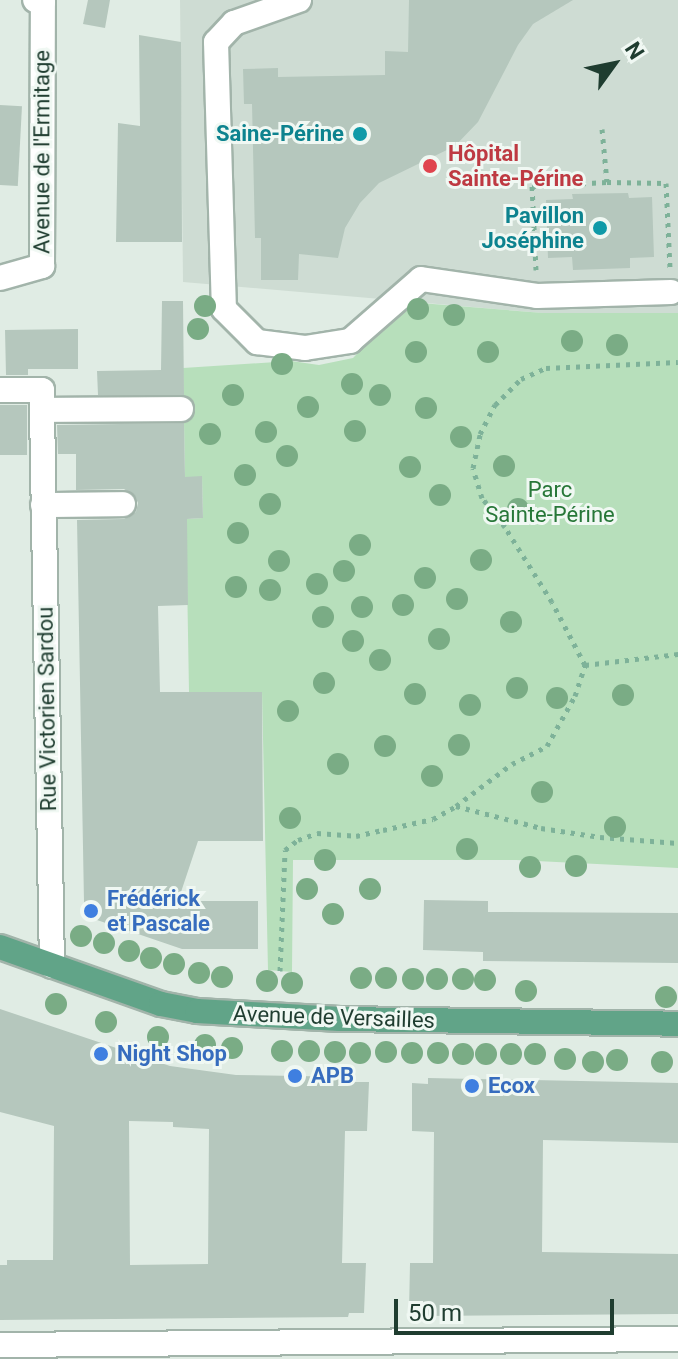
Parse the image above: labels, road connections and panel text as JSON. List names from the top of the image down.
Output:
{
  "streets": {
    "main road": ["Avenue de Versailles"],
    "street": ["Avenue de l'Ermitage", "Rue Victorien Sardou"]
  },
  "crossings": [
    ["Rue Victorien Sardou", "Avenue de Versailles"]
  ],
  "parks": ["Parc Sainte-Périne"],
  "places": [
    "Saine-Périne",
    "Hôpital Sainte-Périne",
    "Pavillon Joséphine",
    "Frédérick et Pascale",
    "Night Shop",
    "APB",
    "Ecox"
  ],
  "scale_bar": "50 m",
  "north": "top right"
}
